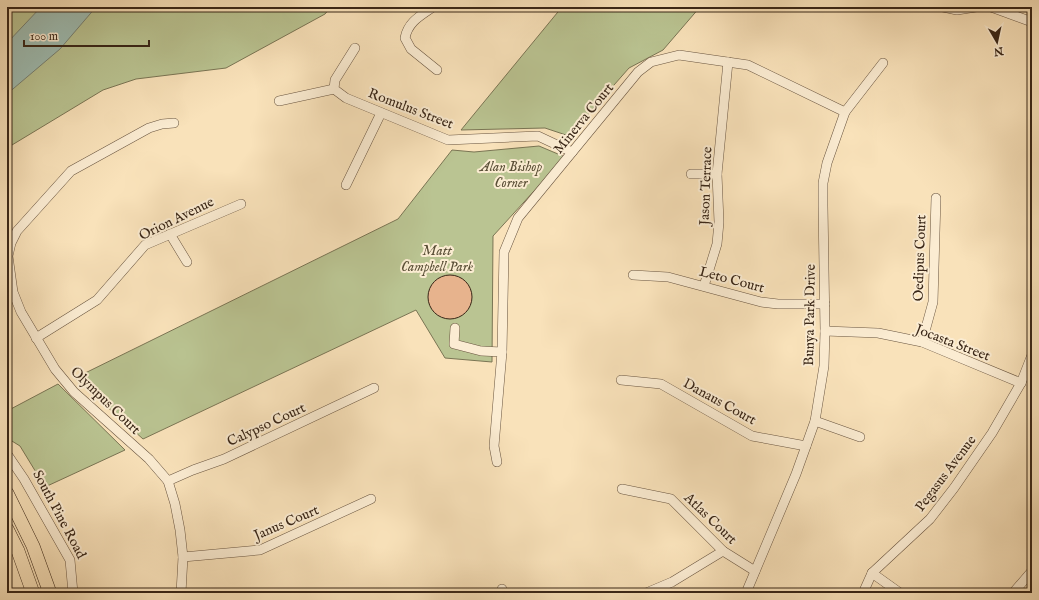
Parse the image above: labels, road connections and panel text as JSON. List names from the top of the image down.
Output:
{
  "streets": {
    "street": [
      "Romulus Street",
      "Minerva Court",
      "Jason Terrace",
      "Orion Avenue",
      "Oedipus Court",
      "Leto Court",
      "Bunya Park Drive",
      "Jocasta Street",
      "Olympus Court",
      "Danaus Court",
      "Calypso Court",
      "Pegasus Avenue",
      "South Pine Road",
      "Atlas Court",
      "Janus Court"
    ]
  },
  "crossings": [
    ["Romulus Street", "Minerva Court"],
    ["Minerva Court", "Jason Terrace"],
    ["Minerva Court", "Bunya Park Drive"],
    ["Jason Terrace", "Leto Court"],
    ["Orion Avenue", "Olympus Court"],
    ["Oedipus Court", "Jocasta Street"],
    ["Leto Court", "Bunya Park Drive"],
    ["Bunya Park Drive", "Jocasta Street"],
    ["Bunya Park Drive", "Danaus Court"],
    ["Bunya Park Drive", "Atlas Court"],
    ["Jocasta Street", "Pegasus Avenue"],
    ["Olympus Court", "Calypso Court"],
    ["Olympus Court", "Janus Court"]
  ],
  "parks": ["Alan Bishop Corner", "Matt Campbell Park"],
  "scale_bar": "100 m",
  "north": "bottom"
}
